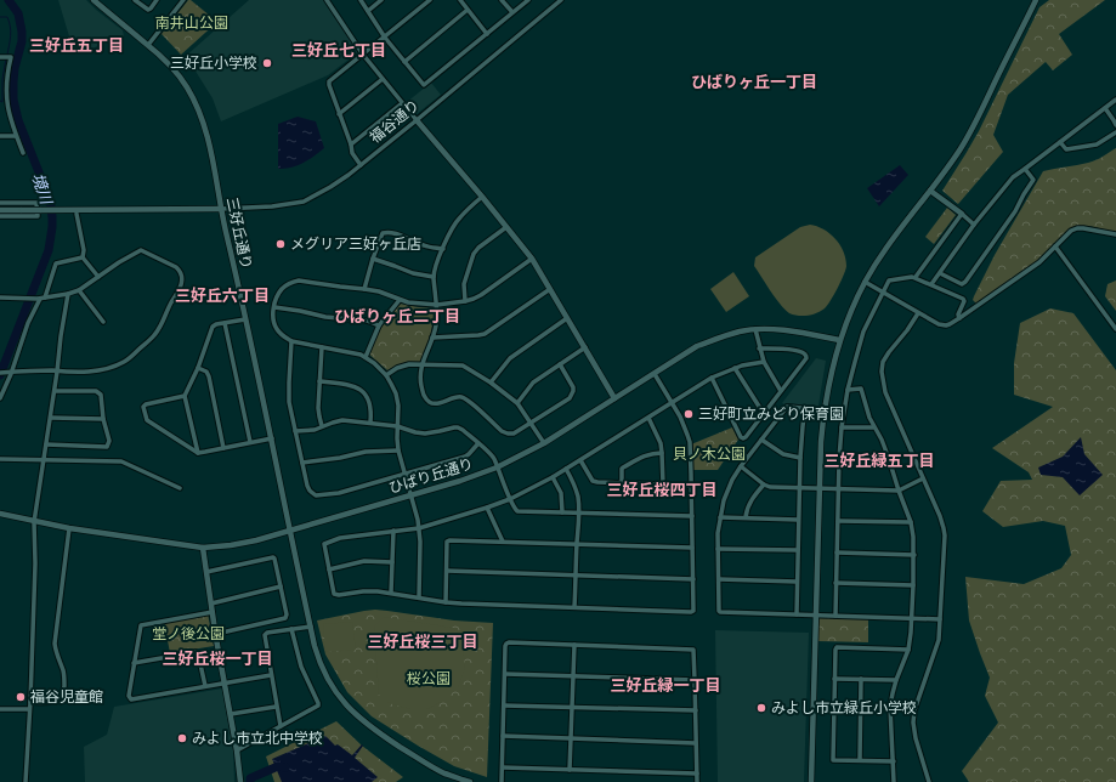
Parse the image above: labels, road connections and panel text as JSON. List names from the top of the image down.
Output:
{
  "streets": {
    "street": ["福谷通り", "三好丘通り", "ひばり丘通り"]
  },
  "crossings": [
    ["福谷通り", "三好丘通り"],
    ["三好丘通り", "ひばり丘通り"]
  ],
  "districts": [
    "三好丘五丁目",
    "三好丘七丁目",
    "ひばりヶ丘一丁目",
    "三好丘六丁目",
    "ひばりヶ丘二丁目",
    "三好丘緑五丁目",
    "三好丘桜四丁目",
    "三好丘桜三丁目",
    "三好丘桜一丁目",
    "三好丘緑一丁目"
  ],
  "water": ["境川"],
  "parks": [
    "南井山公園",
    "貝ノ木公園",
    "堂ノ後公園",
    "桜公園"
  ],
  "places": [
    "三好丘小学校",
    "メグリア三好ヶ丘店",
    "三好町立みどり保育園",
    "福谷児童館",
    "みよし市立緑丘小学校",
    "みよし市立北中学校"
  ]
}
